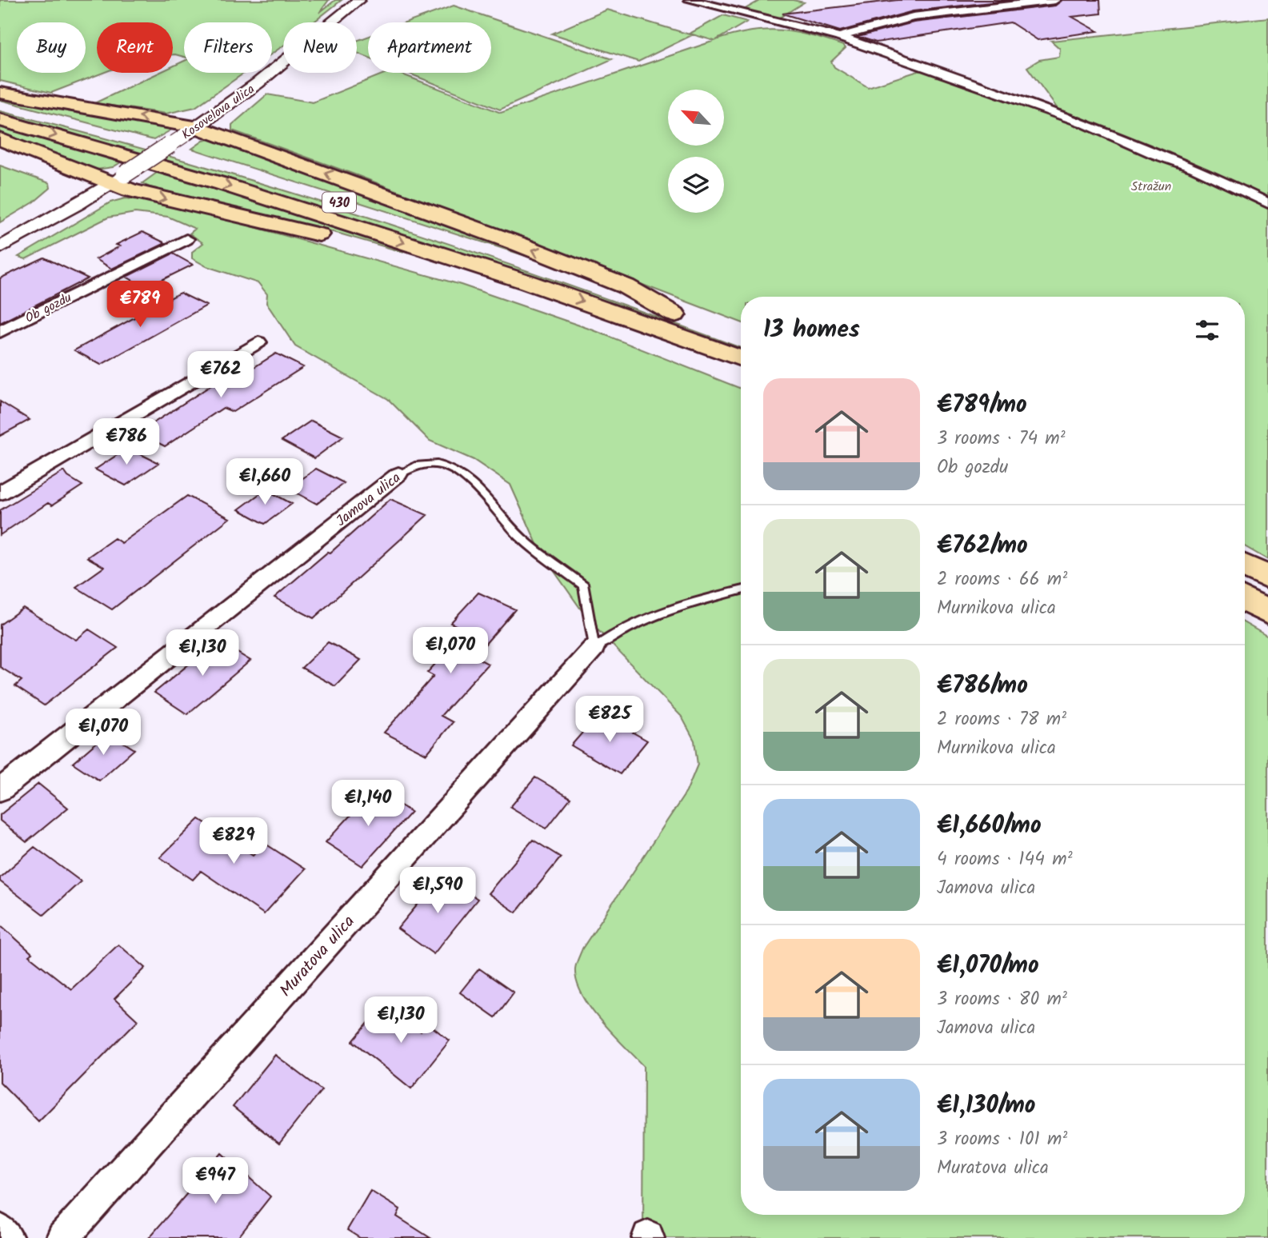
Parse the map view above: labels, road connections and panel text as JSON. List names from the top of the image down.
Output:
{
  "streets": {
    "highway": ["430"],
    "street": [
      "Kosovelova ulica",
      "Ob gozdu",
      "Jamova ulica",
      "Muratova ulica"
    ]
  },
  "crossings": [
    ["Jamova ulica", "Muratova ulica"]
  ],
  "parks": ["Stražun"],
  "north": "top left",
  "page": {
    "chip": [
      "Buy",
      "Rent",
      "Filters",
      "New",
      "Apartment"
    ],
    "price": [
      "€789",
      "€762",
      "€786",
      "€1,660",
      "€1,070",
      "€1,130",
      "€825",
      "€1,070",
      "€1,140",
      "€829",
      "€1,590",
      "€1,130",
      "€947"
    ],
    "heading": "13 homes",
    "list": [
      {
        "name": "€789/mo",
        "note": "3 rooms · 74 m² · Ob gozdu"
      },
      {
        "name": "€762/mo",
        "note": "2 rooms · 66 m² · Murnikova ulica"
      },
      {
        "name": "€786/mo",
        "note": "2 rooms · 78 m² · Murnikova ulica"
      },
      {
        "name": "€1,660/mo",
        "note": "4 rooms · 144 m² · Jamova ulica"
      },
      {
        "name": "€1,070/mo",
        "note": "3 rooms · 80 m² · Jamova ulica"
      },
      {
        "name": "€1,130/mo",
        "note": "3 rooms · 101 m² · Muratova ulica"
      }
    ]
  }
}
